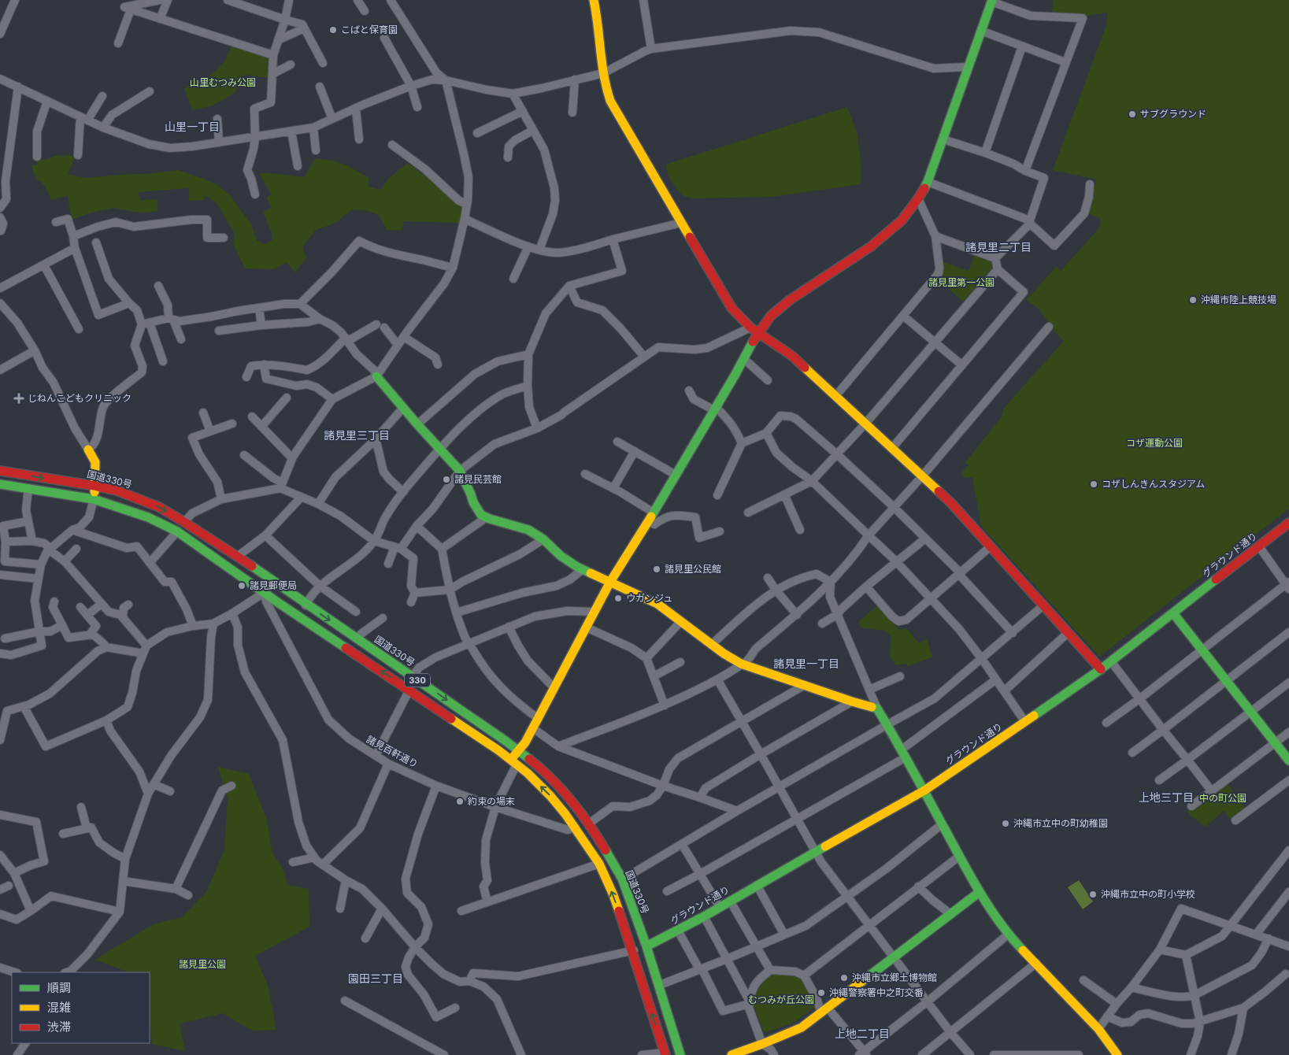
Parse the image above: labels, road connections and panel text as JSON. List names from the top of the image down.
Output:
{
  "streets": {
    "main road": ["国道330号", "グラウンド通り", "330"],
    "street": ["諸見百軒通り"]
  },
  "crossings": [
    ["国道330号", "グラウンド通り"],
    ["330", "諸見百軒通り"]
  ],
  "districts": [
    "山里一丁目",
    "諸見里二丁目",
    "諸見里三丁目",
    "諸見里一丁目",
    "上地三丁目",
    "園田三丁目",
    "上地二丁目"
  ],
  "parks": [
    "山里むつみ公園",
    "諸見里第一公園",
    "コザ運動公園",
    "中の町公園",
    "諸見里公園",
    "むつみが丘公園"
  ],
  "places": {
    "other": [
      "こばと保育園",
      "サブグラウンド",
      "沖縄市陸上競技場",
      "諸見民芸館",
      "コザしんきんスタジアム",
      "諸見里公民館",
      "諸見郵便局",
      "ウガンジュ",
      "約束の場末",
      "沖縄市立中の町幼稚園",
      "沖縄市立中の町小学校",
      "沖縄市立郷土博物館",
      "沖縄警察署中之町交番"
    ],
    "health": ["じねんこどもクリニック"]
  },
  "legend": ["順調", "混雑", "渋滞"]
}
